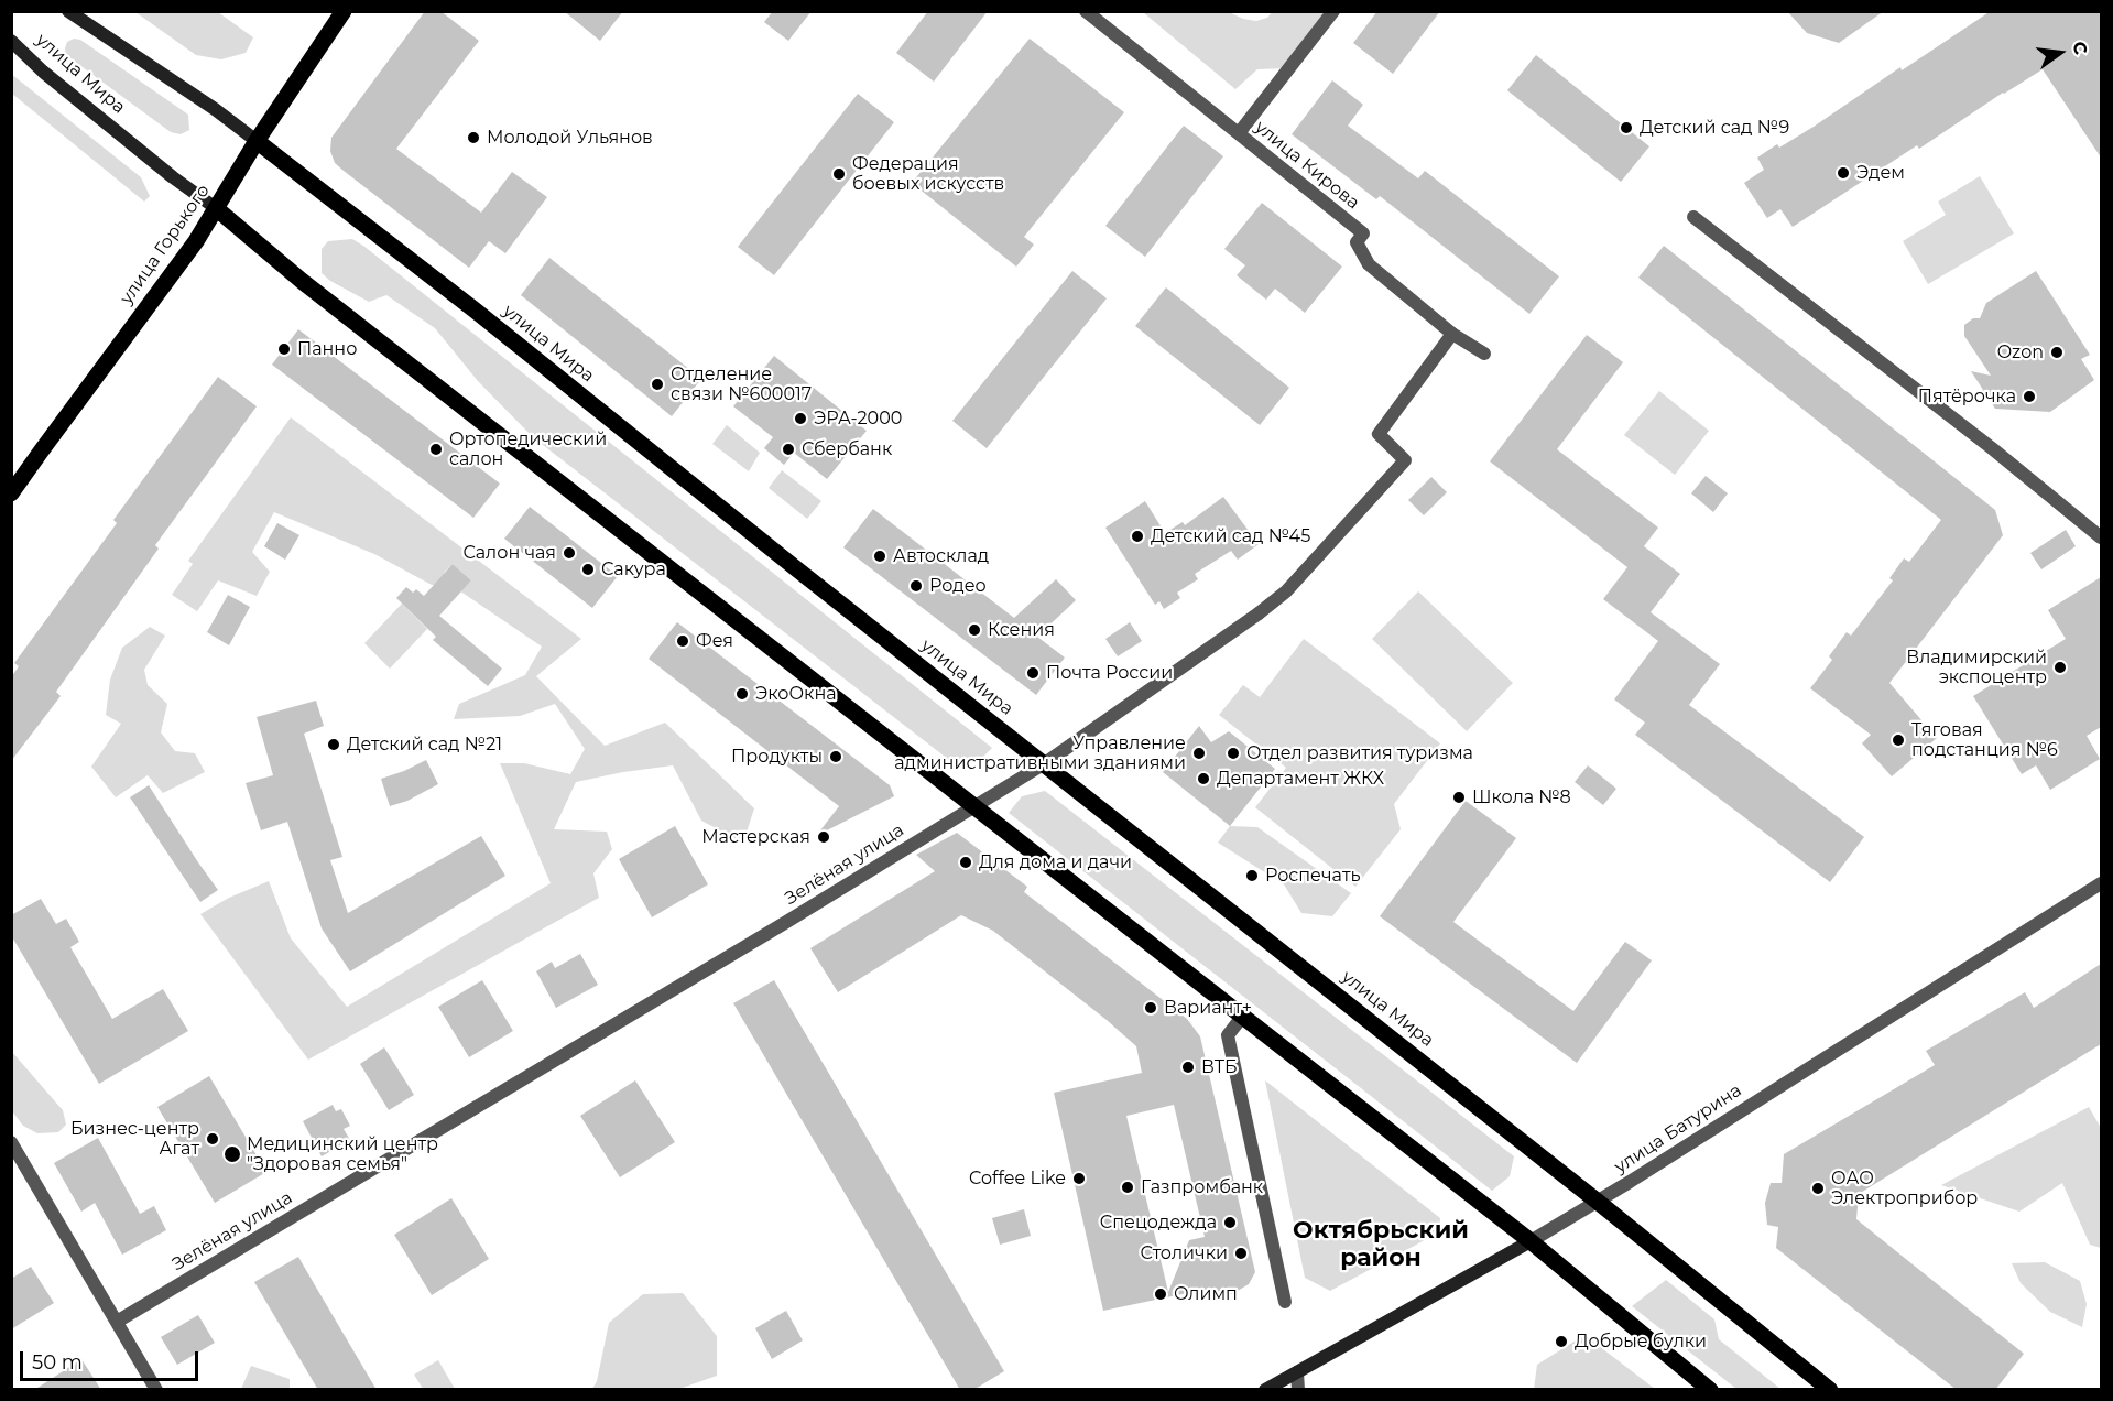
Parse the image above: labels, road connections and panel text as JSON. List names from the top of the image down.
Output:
{
  "streets": {
    "main road": ["улица Мира", "улица Горького", "улица Батурина"],
    "street": ["улица Кирова", "Зелёная улица"]
  },
  "crossings": [
    ["улица Мира", "улица Горького"],
    ["улица Мира", "Зелёная улица"],
    ["улица Мира", "улица Батурина"],
    ["улица Кирова", "Зелёная улица"]
  ],
  "districts": ["Октябрьский район"],
  "places": [
    "Детский сад №9",
    "Молодой Ульянов",
    "Эдем",
    "Федерация боевых искусств",
    "Панно",
    "Ozon",
    "Отделение связи №600017",
    "Пятёрочка",
    "ЭРА-2000",
    "Ортопедический салон",
    "Сбербанк",
    "Детский сад №45",
    "Салон чая",
    "Автосклад",
    "Сакура",
    "Родео",
    "Ксения",
    "Фея",
    "Владимирский экспоцентр",
    "Почта России",
    "ЭкоОкна",
    "Тяговая подстанция №6",
    "Детский сад №21",
    "Управление административными зданиями",
    "Отдел развития туризма",
    "Продукты",
    "Департамент ЖКХ",
    "Школа №8",
    "Мастерская",
    "Для дома и дачи",
    "Роспечать",
    "Вариант+",
    "ВТБ",
    "Бизнес-центр Агат",
    "Медицинский центр \"Здоровая семья\"",
    "Coffee Like",
    "Газпромбанк",
    "ОАО Электроприбор",
    "Спецодежда",
    "Столички",
    "Олимп",
    "Добрые булки"
  ],
  "scale_bar": "50 m",
  "north": "right"
}
